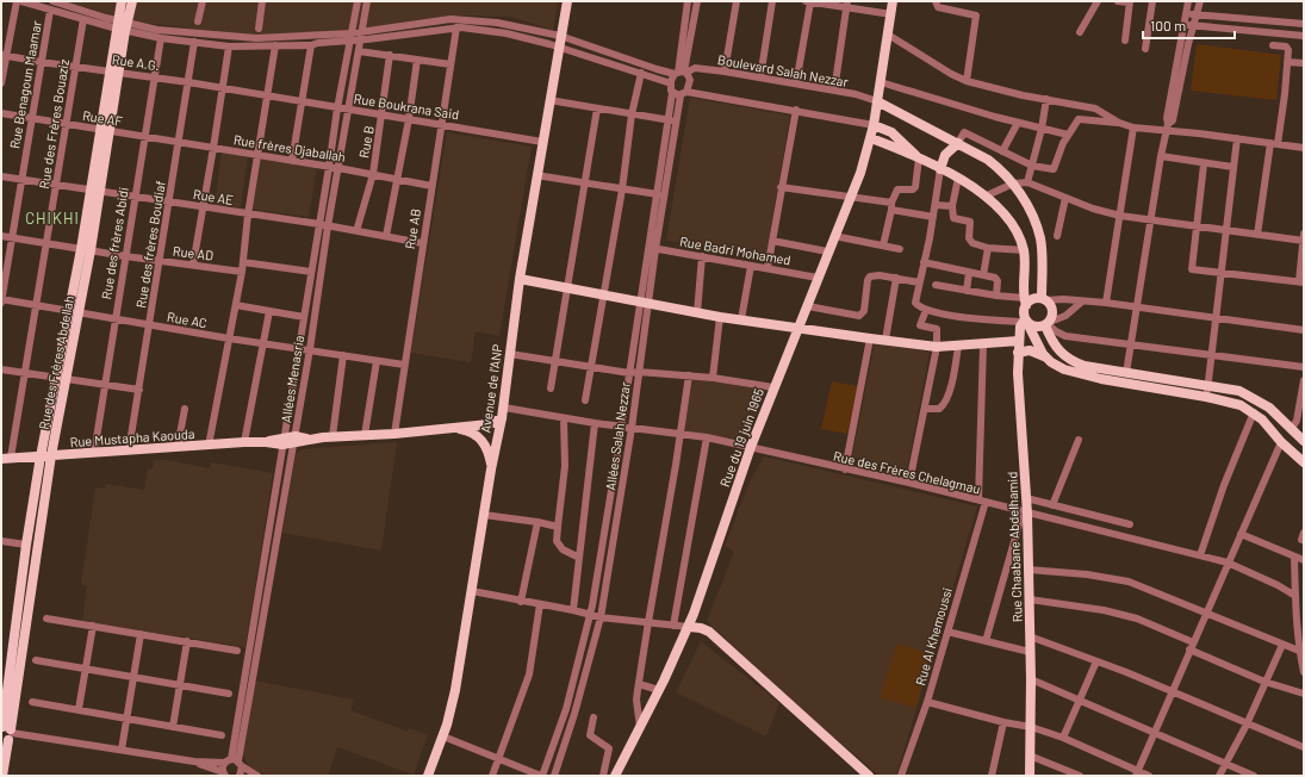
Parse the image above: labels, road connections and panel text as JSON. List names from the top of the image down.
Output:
{
  "streets": {
    "main road": [
      "Rue des Frères Abdellah",
      "Avenue de l'ANP",
      "Rue Mustapha Kaouda",
      "Rue du 19 juin 1965",
      "Rue Chaabane Abdelhamid"
    ],
    "street": [
      "Rue A.G.",
      "Boulevard Salah Nezzar",
      "Rue Benagoun Maamar",
      "Rue Boukrana Said",
      "Rue AF",
      "Rue des Frères Bouaziz",
      "Rue B",
      "Rue frères Djaballah",
      "Rue AE",
      "Rue AB",
      "Rue des frères Abidi",
      "Rue des frères Boudiaf",
      "Rue Badri Mohamed",
      "Rue AD",
      "Rue AC",
      "Allées Menasria",
      "Allées Salah Nezzar",
      "Rue des Frères Chelagmau",
      "Rue Al Khemoussi"
    ]
  },
  "crossings": [
    ["Rue A.G.", "Rue Benagoun Maamar"],
    ["Rue A.G.", "Rue Boukrana Said"],
    ["Rue A.G.", "Rue des Frères Bouaziz"],
    ["Rue A.G.", "Rue des frères Abidi"],
    ["Rue A.G.", "Rue des frères Boudiaf"],
    ["Rue A.G.", "Rue des Frères Abdellah"],
    ["Boulevard Salah Nezzar", "Rue du 19 juin 1965"],
    ["Rue Benagoun Maamar", "Rue AF"],
    ["Rue Benagoun Maamar", "Rue AE"],
    ["Rue Benagoun Maamar", "Rue AD"],
    ["Rue Benagoun Maamar", "Rue AC"],
    ["Rue Boukrana Said", "Rue B"],
    ["Rue Boukrana Said", "Rue AB"],
    ["Rue Boukrana Said", "Allées Menasria"],
    ["Rue Boukrana Said", "Avenue de l'ANP"],
    ["Rue AF", "Rue des Frères Bouaziz"],
    ["Rue AF", "Rue frères Djaballah"],
    ["Rue AF", "Rue des frères Abidi"],
    ["Rue AF", "Rue des Frères Abdellah"],
    ["Rue des Frères Bouaziz", "Rue AE"],
    ["Rue des Frères Bouaziz", "Rue AD"],
    ["Rue des Frères Bouaziz", "Rue AC"],
    ["Rue des Frères Bouaziz", "Rue Mustapha Kaouda"],
    ["Rue B", "Rue frères Djaballah"],
    ["Rue B", "Rue AE"],
    ["Rue frères Djaballah", "Rue AB"],
    ["Rue frères Djaballah", "Rue des frères Abidi"],
    ["Rue frères Djaballah", "Rue des frères Boudiaf"],
    ["Rue frères Djaballah", "Allées Menasria"],
    ["Rue AE", "Rue AB"],
    ["Rue AE", "Rue des frères Abidi"],
    ["Rue AE", "Rue des frères Boudiaf"],
    ["Rue AE", "Rue des Frères Abdellah"],
    ["Rue AE", "Allées Menasria"],
    ["Rue AB", "Rue AC"],
    ["Rue AB", "Rue Mustapha Kaouda"],
    ["Rue des frères Abidi", "Rue AD"],
    ["Rue des frères Abidi", "Rue AC"],
    ["Rue des frères Abidi", "Rue Mustapha Kaouda"],
    ["Rue des frères Boudiaf", "Rue AD"],
    ["Rue des frères Boudiaf", "Rue AC"],
    ["Rue des frères Boudiaf", "Rue Mustapha Kaouda"],
    ["Rue Badri Mohamed", "Allées Salah Nezzar"],
    ["Rue Badri Mohamed", "Rue du 19 juin 1965"],
    ["Rue AD", "Rue des Frères Abdellah"],
    ["Rue AC", "Rue des Frères Abdellah"],
    ["Rue AC", "Allées Menasria"],
    ["Rue des Frères Abdellah", "Rue Mustapha Kaouda"],
    ["Allées Menasria", "Rue Mustapha Kaouda"],
    ["Avenue de l'ANP", "Rue Mustapha Kaouda"],
    ["Avenue de l'ANP", "Rue des Frères Chelagmau"],
    ["Allées Salah Nezzar", "Rue des Frères Chelagmau"],
    ["Rue Mustapha Kaouda", "Rue des Frères Chelagmau"],
    ["Rue du 19 juin 1965", "Rue des Frères Chelagmau"],
    ["Rue des Frères Chelagmau", "Rue Chaabane Abdelhamid"],
    ["Rue des Frères Chelagmau", "Rue Al Khemoussi"]
  ],
  "districts": ["CHIKHI"],
  "scale_bar": "100 m"
}
